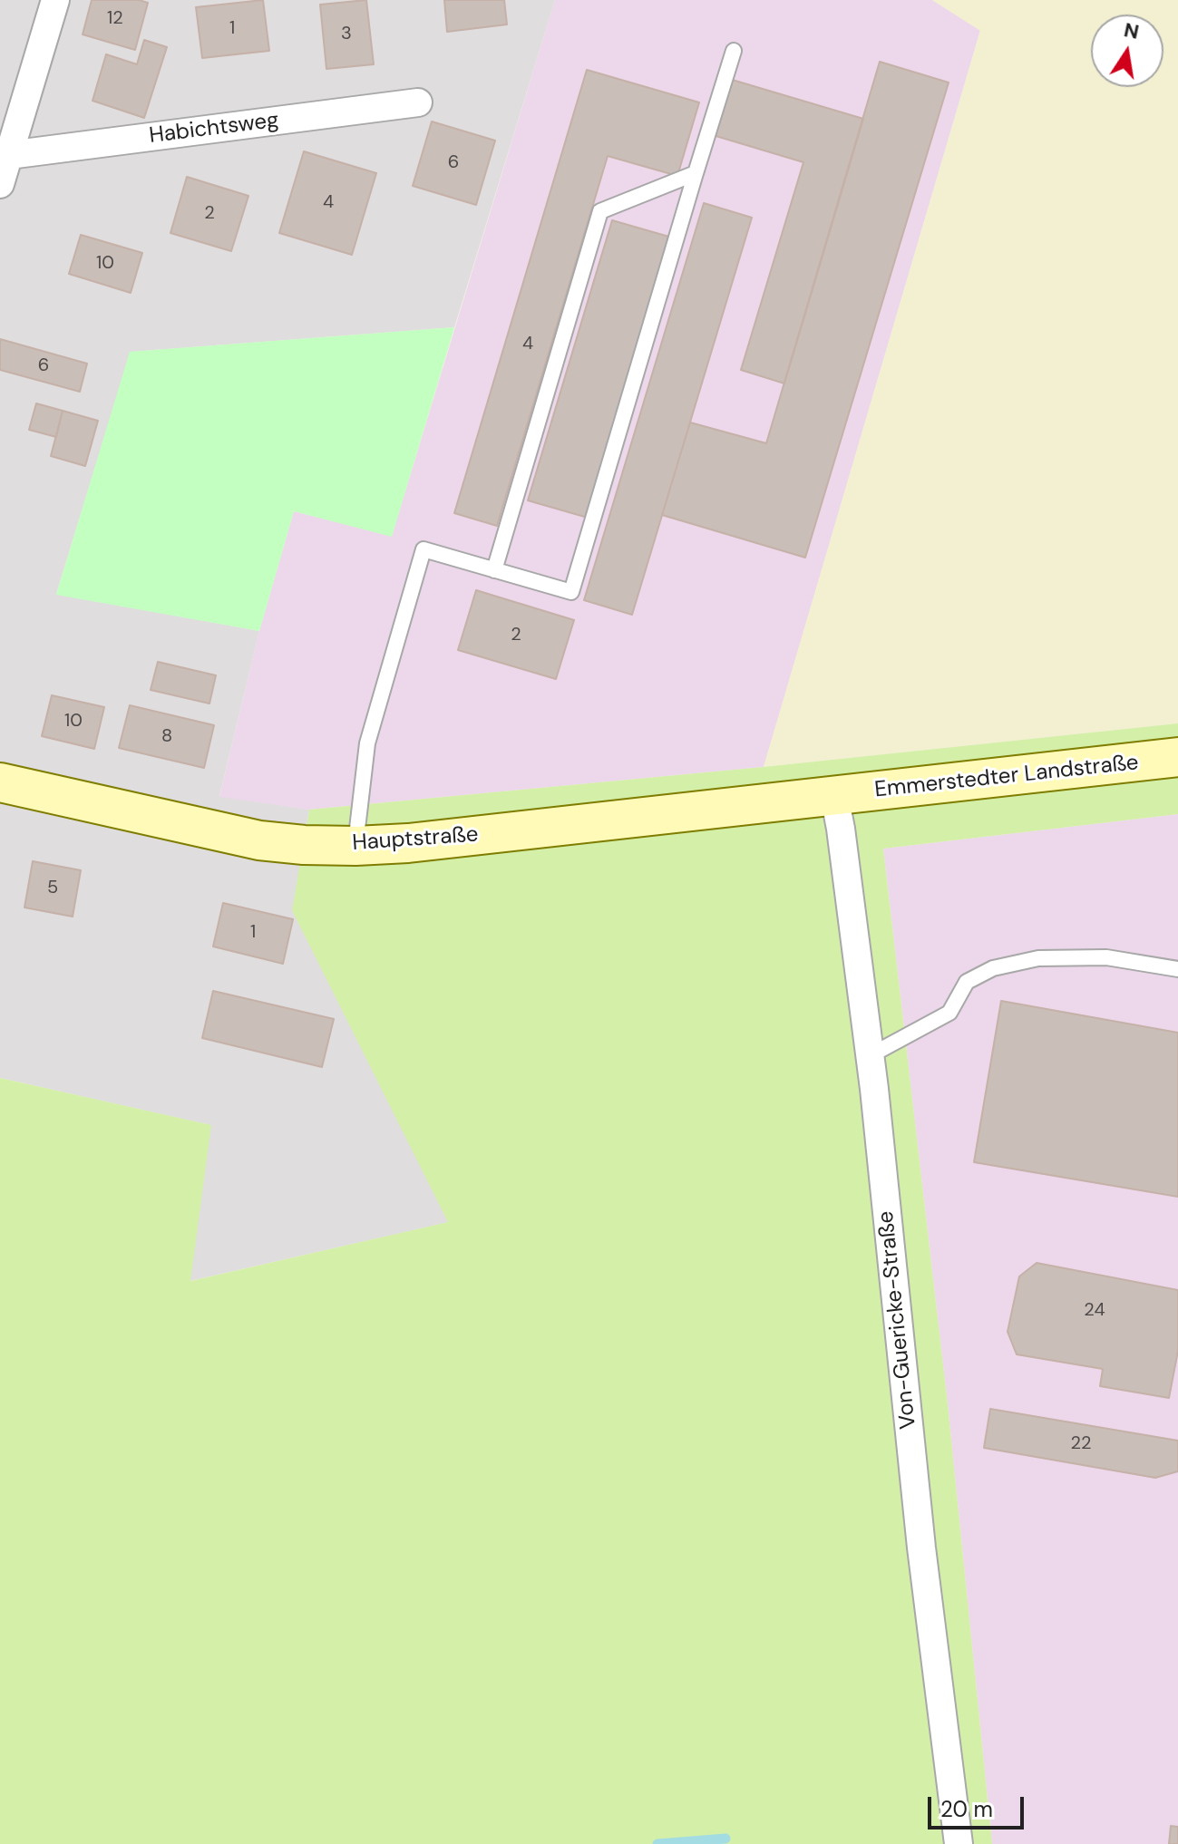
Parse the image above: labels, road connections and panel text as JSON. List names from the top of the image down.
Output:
{
  "streets": {
    "main road": ["Emmerstedter Landstraße", "Hauptstraße"],
    "street": ["Habichtsweg", "Von-Guericke-Straße"]
  },
  "crossings": [
    ["Emmerstedter Landstraße", "Hauptstraße"],
    ["Emmerstedter Landstraße", "Von-Guericke-Straße"],
    ["Hauptstraße", "Von-Guericke-Straße"]
  ],
  "house_numbers": [
    "12",
    "1",
    "3",
    "6",
    "4",
    "2",
    "10",
    "4",
    "6",
    "2",
    "10",
    "8",
    "5",
    "1",
    "24",
    "22"
  ],
  "scale_bar": "20 m",
  "north": "top"
}
